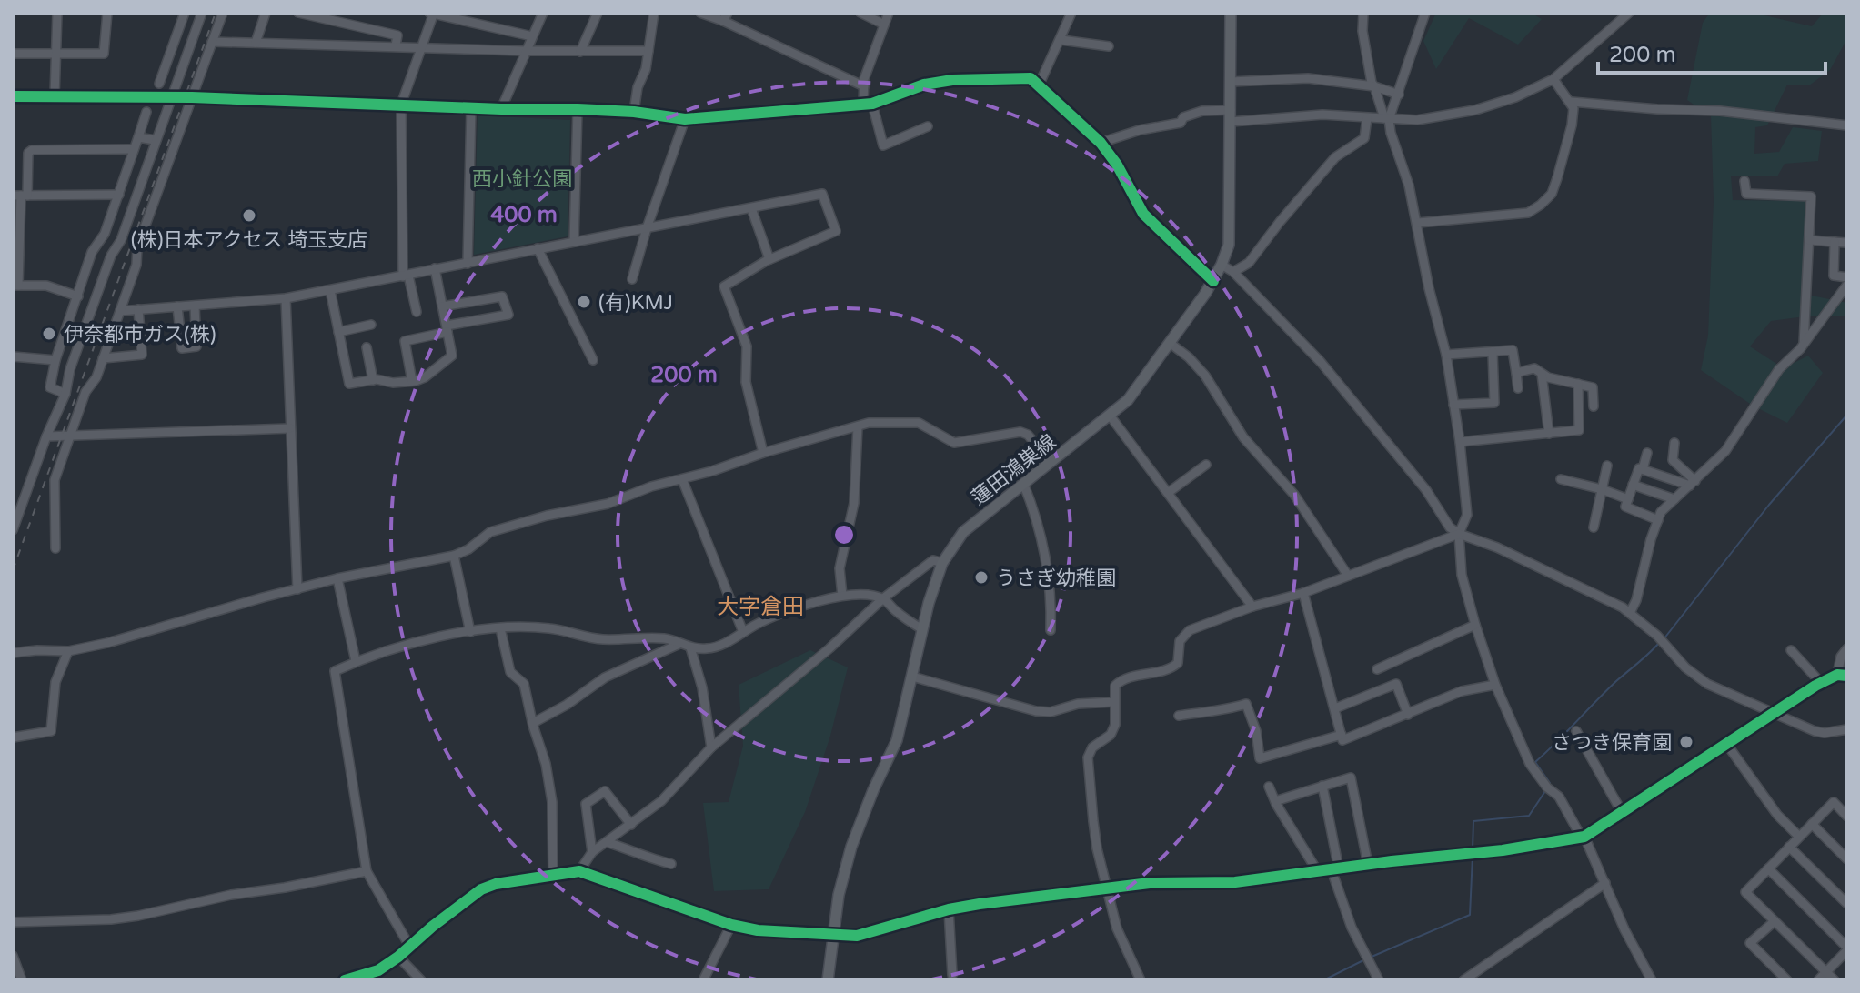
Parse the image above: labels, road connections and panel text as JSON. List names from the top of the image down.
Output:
{
  "streets": {
    "main road": ["蓮田鴻巣線"]
  },
  "districts": ["大字倉田"],
  "parks": ["西小針公園"],
  "places": [
    "(株)日本アクセス 埼玉支店",
    "(有)KMJ",
    "伊奈都市ガス(株)",
    "うさぎ幼稚園",
    "さつき保育園"
  ],
  "scale_bar": "200 m",
  "rings": ["400 m", "200 m"]
}
